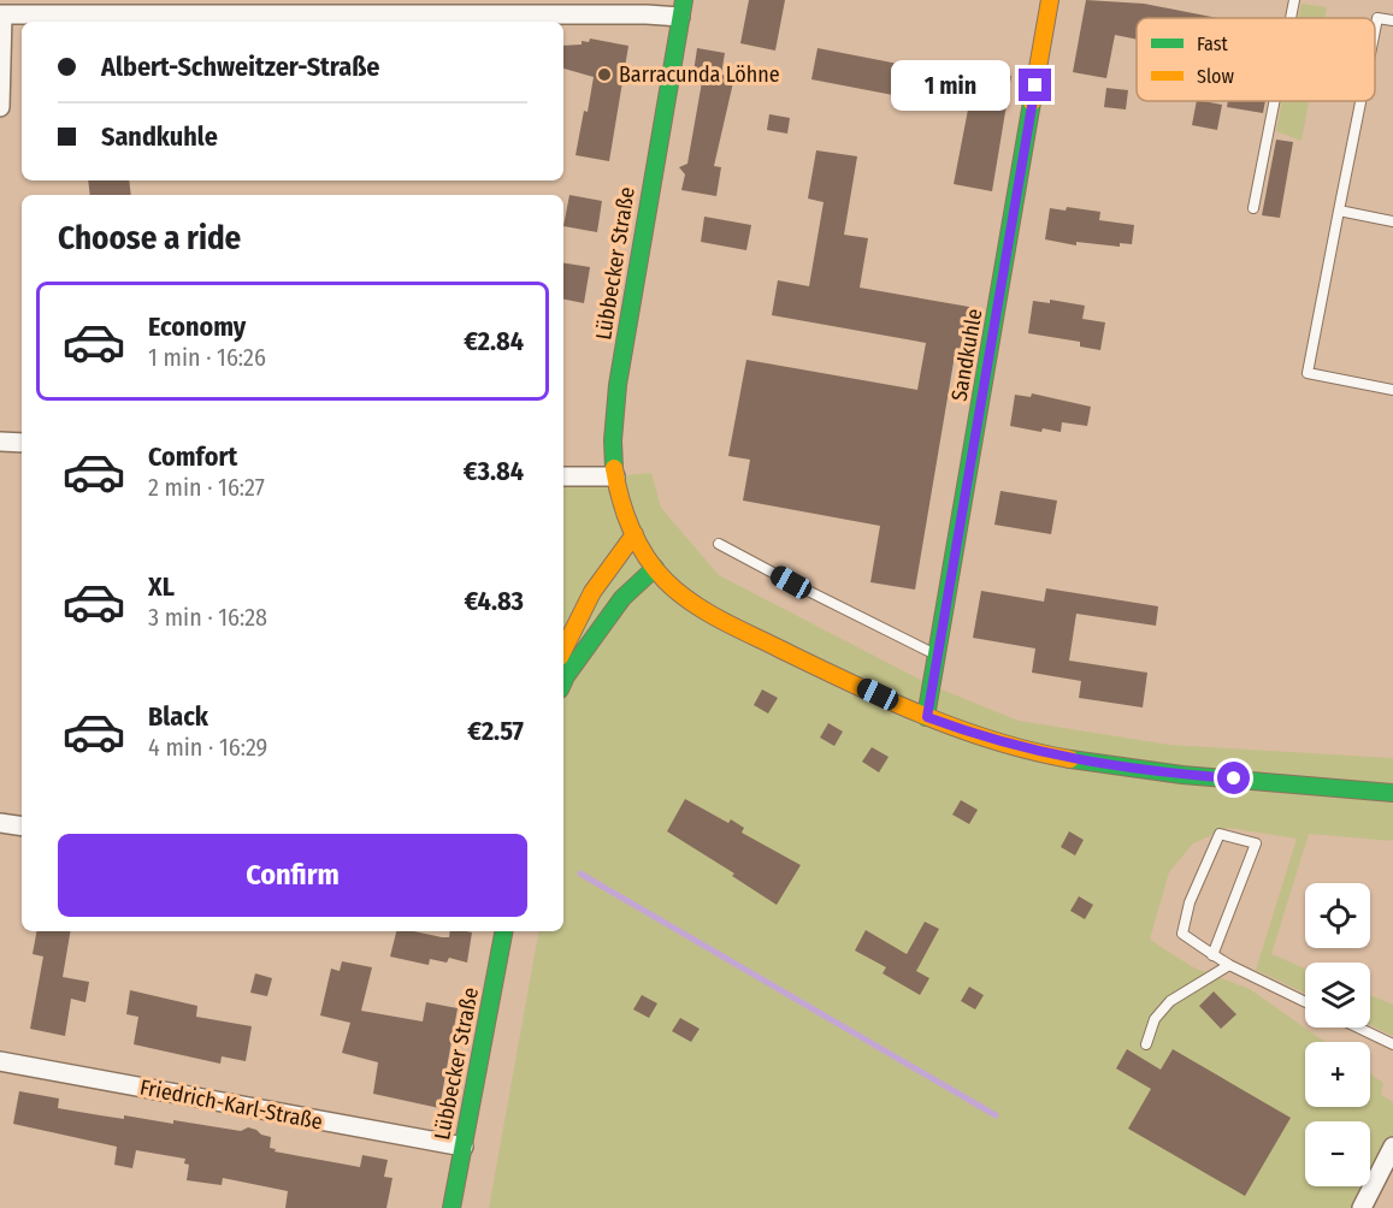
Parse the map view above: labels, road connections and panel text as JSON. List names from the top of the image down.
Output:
{
  "streets": {
    "main road": ["Lübbecker Straße", "Sandkuhle"],
    "street": ["Friedrich-Karl-Straße"]
  },
  "crossings": [
    ["Lübbecker Straße", "Sandkuhle"],
    ["Lübbecker Straße", "Friedrich-Karl-Straße"]
  ],
  "places": ["Barracunda Löhne"],
  "legend": ["Fast", "Slow"],
  "page": {
    "banner": ["Albert-Schweitzer-Straße", "Sandkuhle"],
    "bubble": "1 min",
    "heading": "Choose a ride",
    "list": [
      {
        "name": "Economy",
        "note": "1 min · 16:26",
        "value": "€2.84"
      },
      {
        "name": "Comfort",
        "note": "2 min · 16:27",
        "value": "€3.84"
      },
      {
        "name": "XL",
        "note": "3 min · 16:28",
        "value": "€4.83"
      },
      {
        "name": "Black",
        "note": "4 min · 16:29",
        "value": "€2.57"
      }
    ],
    "buttons": "Confirm",
    "map_buttons": ["+", "−"]
  }
}
